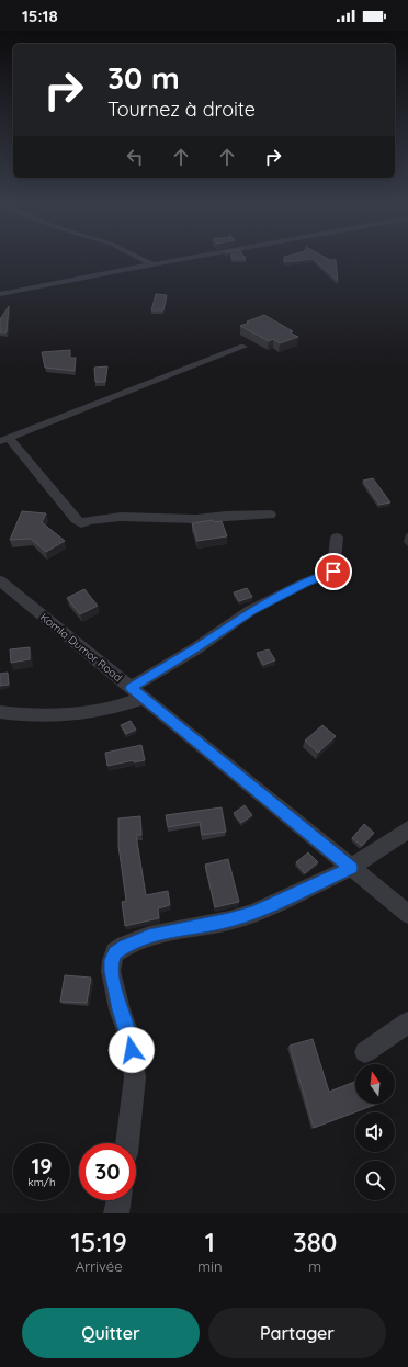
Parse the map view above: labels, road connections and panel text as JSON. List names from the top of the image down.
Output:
{
  "streets": {
    "street": ["Komla Dumor Road"]
  },
  "north": "top",
  "page": {
    "status": "15:18",
    "turn": ["30 m", "Tournez à droite"],
    "speed": "19 km/h",
    "limit": "30",
    "eta": [
      "15:19",
      "Arrivée",
      "1",
      "min",
      "380",
      "m"
    ],
    "buttons": ["Quitter", "Partager"]
  }
}
